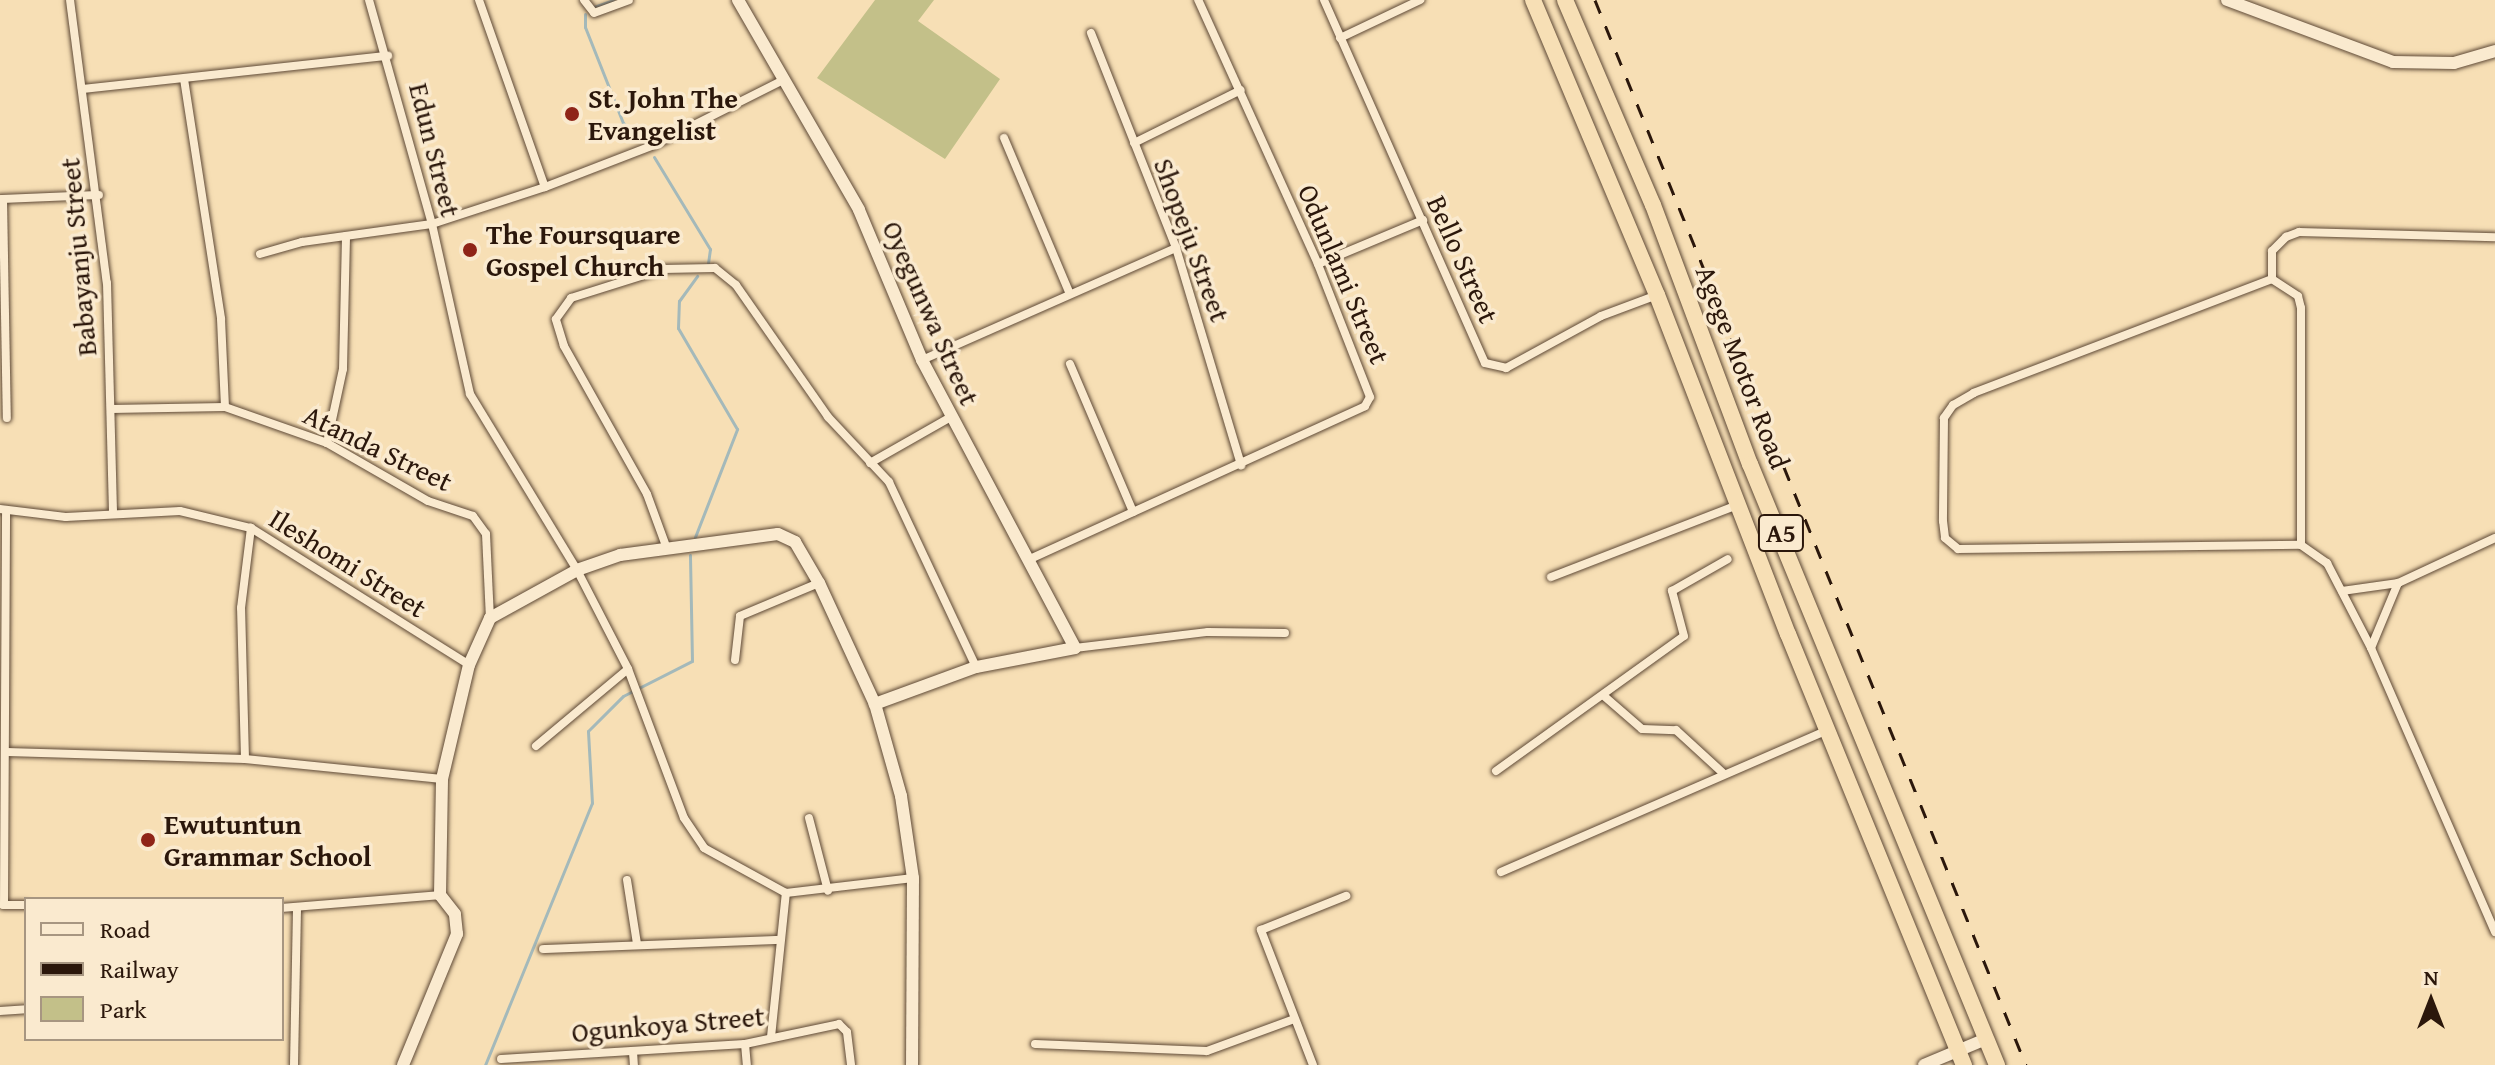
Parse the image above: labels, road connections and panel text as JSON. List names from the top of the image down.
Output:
{
  "streets": {
    "highway": ["Agege Motor Road", "A5"],
    "street": [
      "Edun Street",
      "Shopeju Street",
      "Babayanju Street",
      "Bello Street",
      "Odunlami Street",
      "Oyegunwa Street",
      "Atanda Street",
      "Ileshomi Street",
      "Ogunkoya Street"
    ]
  },
  "crossings": [
    ["Shopeju Street", "Odunlami Street"],
    ["Babayanju Street", "Atanda Street"],
    ["Babayanju Street", "Ileshomi Street"],
    ["Bello Street", "Agege Motor Road"],
    ["Odunlami Street", "Oyegunwa Street"]
  ],
  "places": ["St. John The Evangelist", "The Foursquare Gospel Church", "Ewutuntun Grammar School"],
  "legend": ["Road", "Railway", "Park"],
  "north": "top"
}
